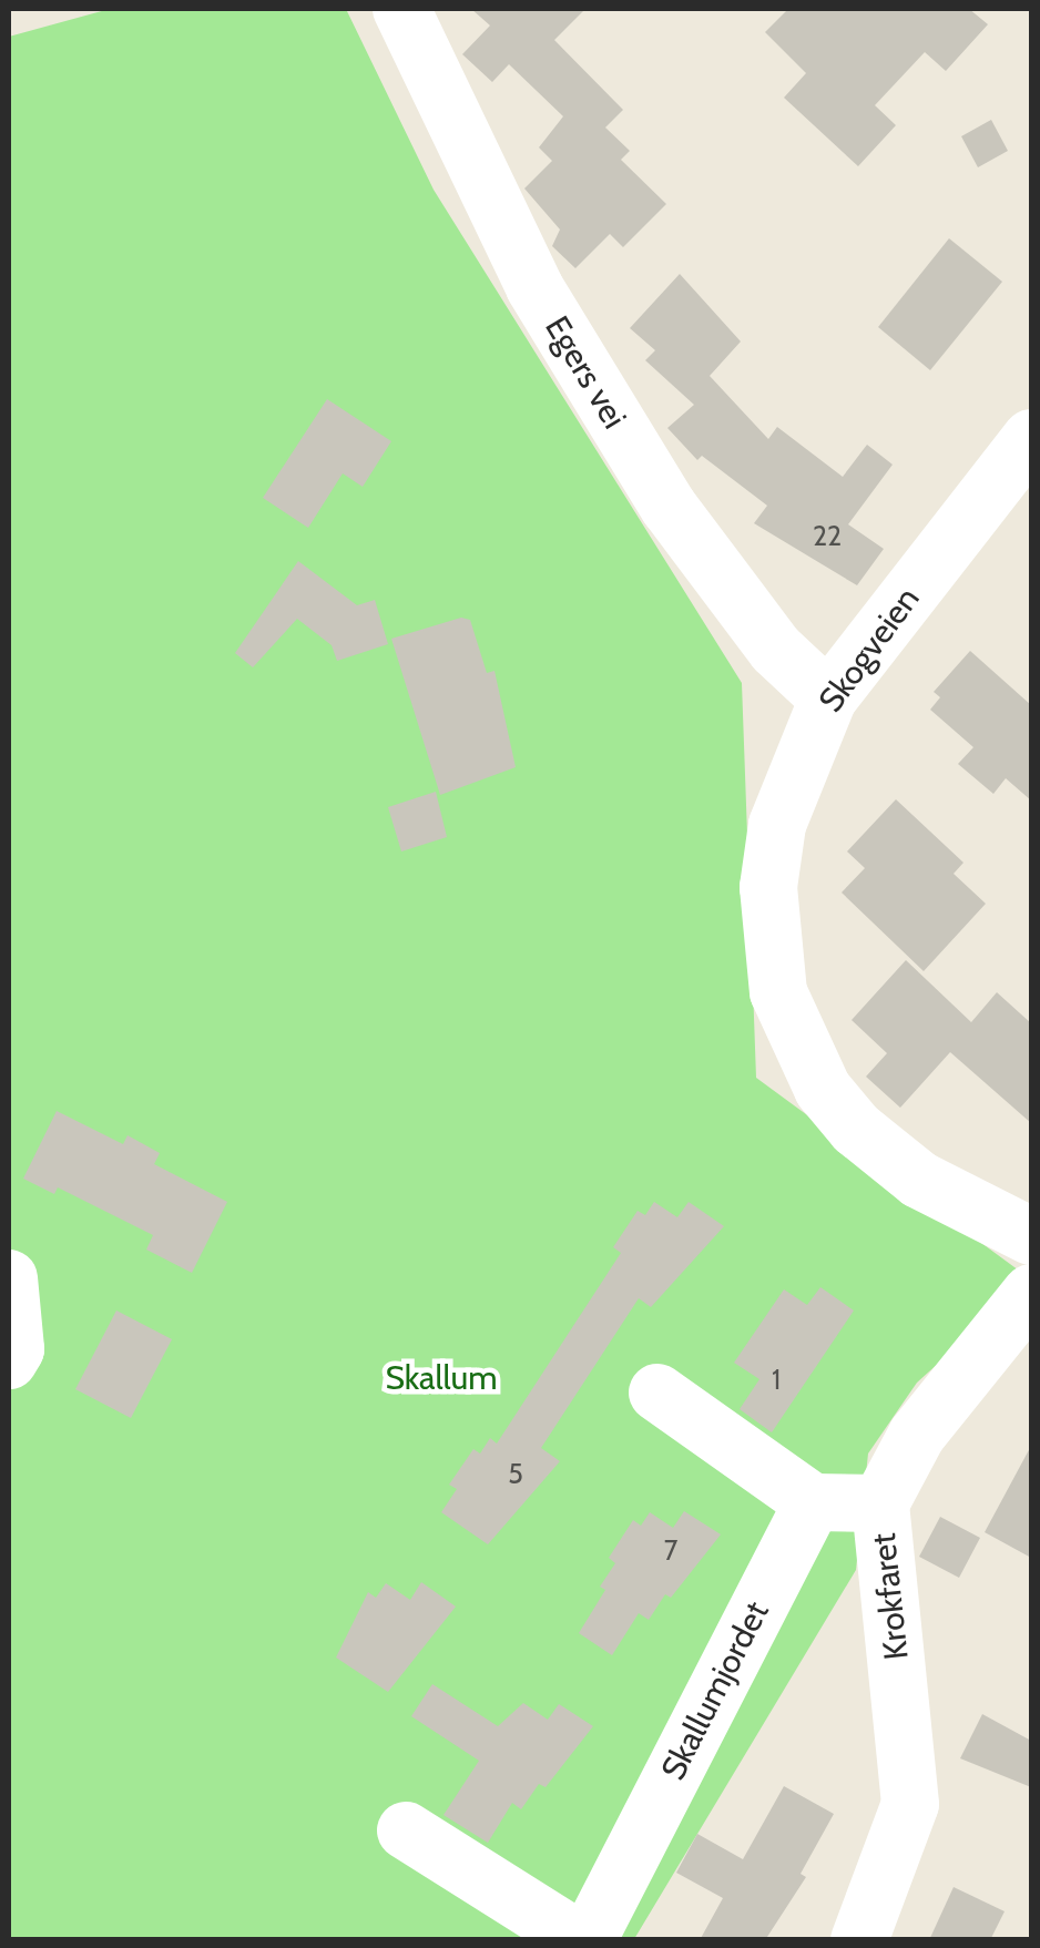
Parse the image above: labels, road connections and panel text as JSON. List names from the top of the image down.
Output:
{
  "streets": {
    "street": [
      "Egers vei",
      "Skogveien",
      "Krokfaret",
      "Skallumjordet"
    ]
  },
  "crossings": [
    ["Egers vei", "Skogveien"]
  ],
  "parks": ["Skallum"],
  "house_numbers": [
    "22",
    "1",
    "5",
    "7"
  ]
}
